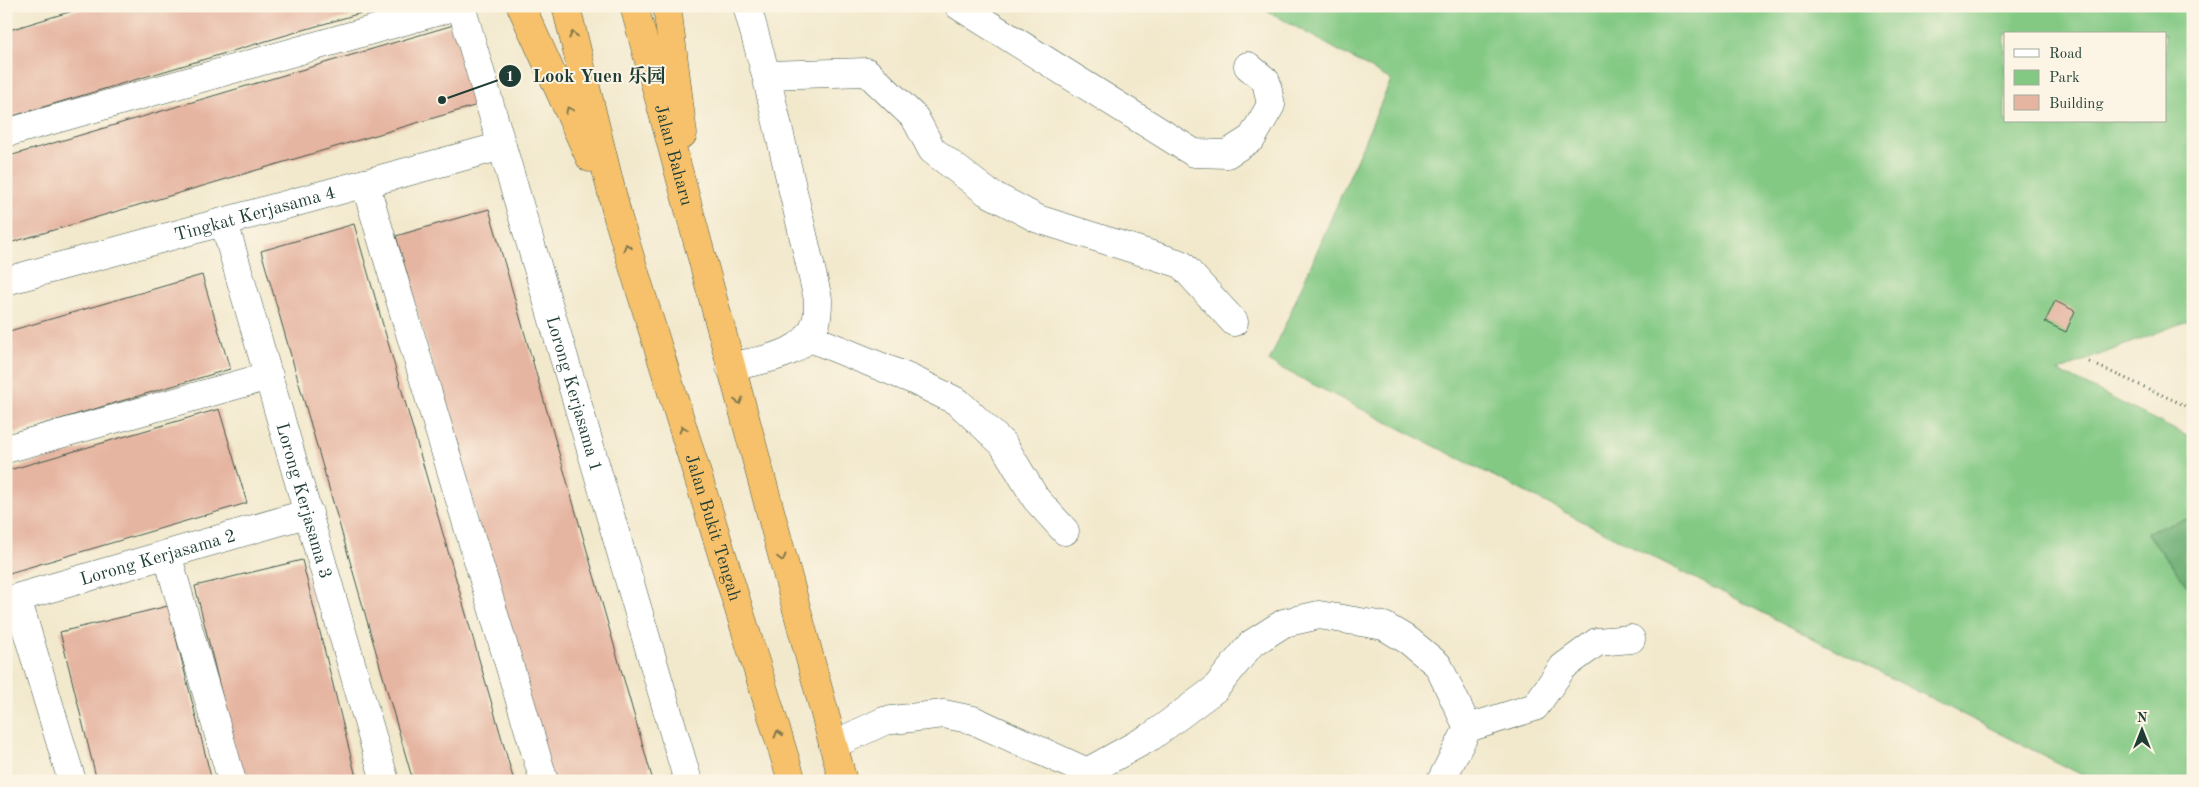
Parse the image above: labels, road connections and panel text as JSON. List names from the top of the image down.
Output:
{
  "streets": {
    "highway": ["Jalan Baharu", "Jalan Bukit Tengah"],
    "street": [
      "Tingkat Kerjasama 4",
      "Lorong Kerjasama 1",
      "Lorong Kerjasama 3",
      "Lorong Kerjasama 2"
    ]
  },
  "crossings": [
    ["Tingkat Kerjasama 4", "Lorong Kerjasama 1"],
    ["Tingkat Kerjasama 4", "Lorong Kerjasama 3"],
    ["Lorong Kerjasama 3", "Lorong Kerjasama 2"]
  ],
  "places": ["Look Yuen 乐园"],
  "legend": ["Road", "Park", "Building"],
  "north": "top"
}
